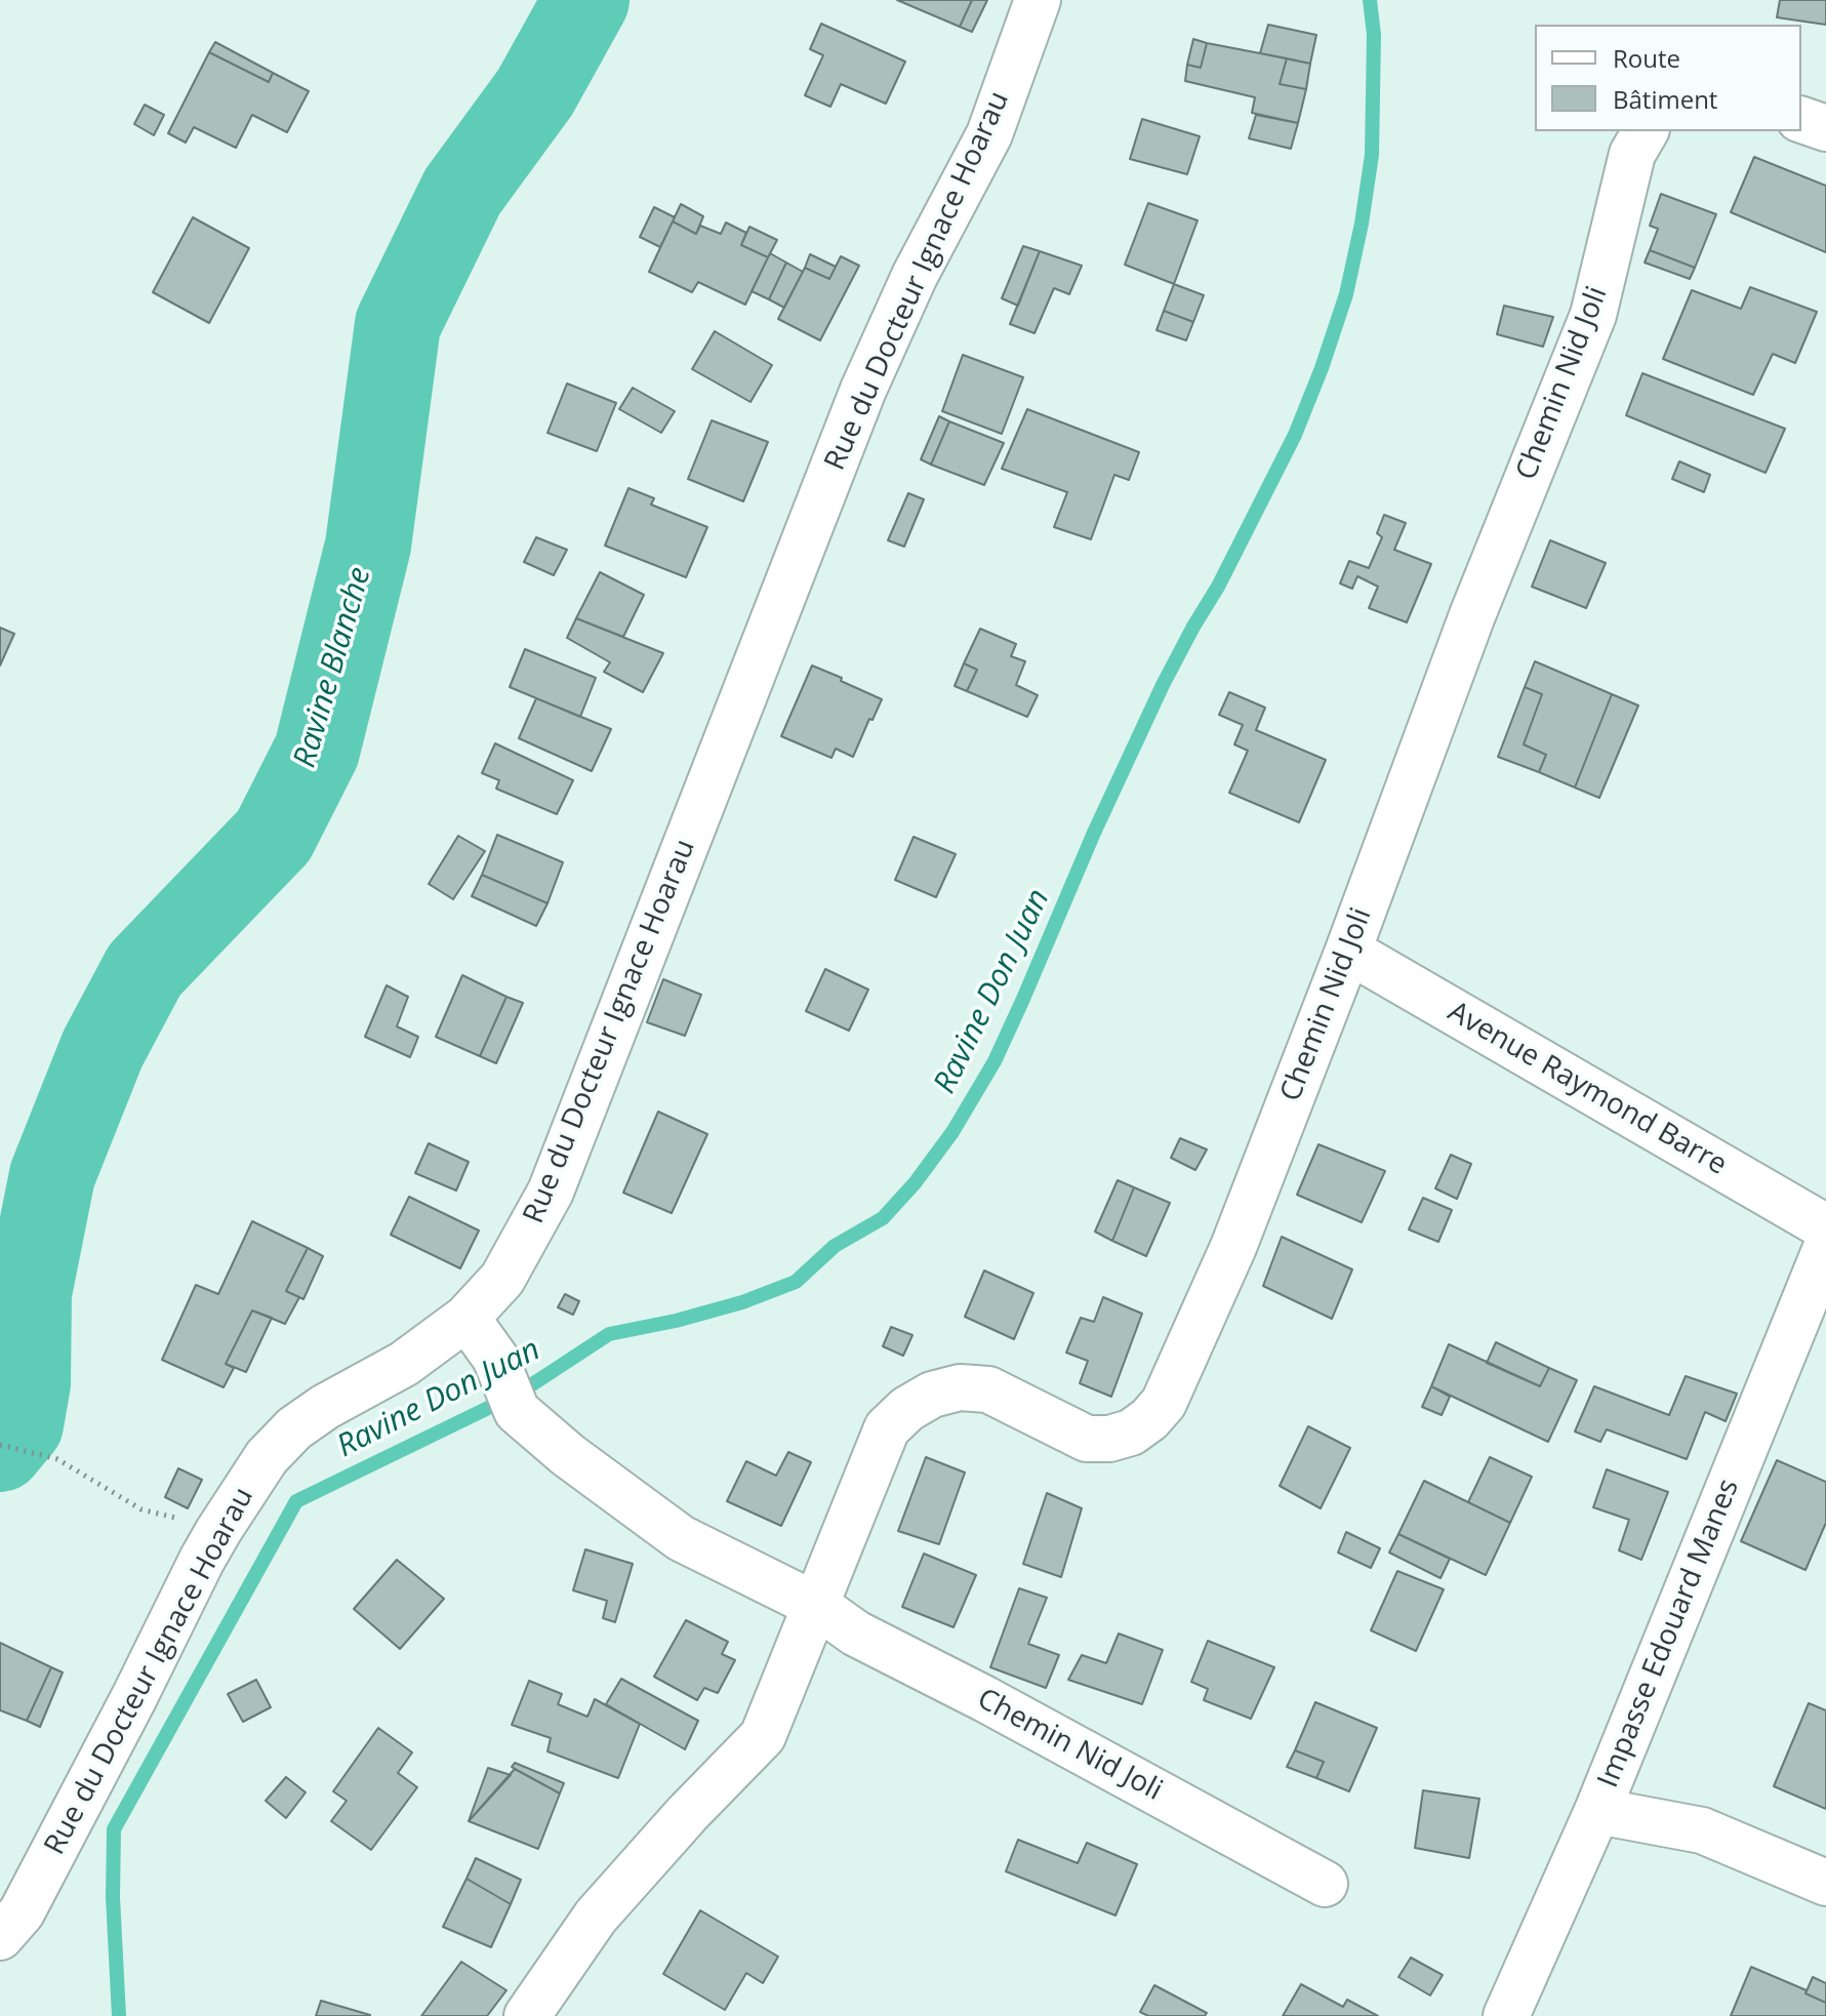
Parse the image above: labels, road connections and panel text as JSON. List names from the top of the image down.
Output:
{
  "streets": {
    "street": [
      "Rue du Docteur Ignace Hoarau",
      "Chemin Nid Joli",
      "Avenue Raymond Barre",
      "Impasse Edouard Manes"
    ]
  },
  "crossings": [
    ["Rue du Docteur Ignace Hoarau", "Chemin Nid Joli"],
    ["Chemin Nid Joli", "Avenue Raymond Barre"]
  ],
  "water": ["Ravine Blanche", "Ravine Don Juan"],
  "legend": ["Route", "Bâtiment"]
}
